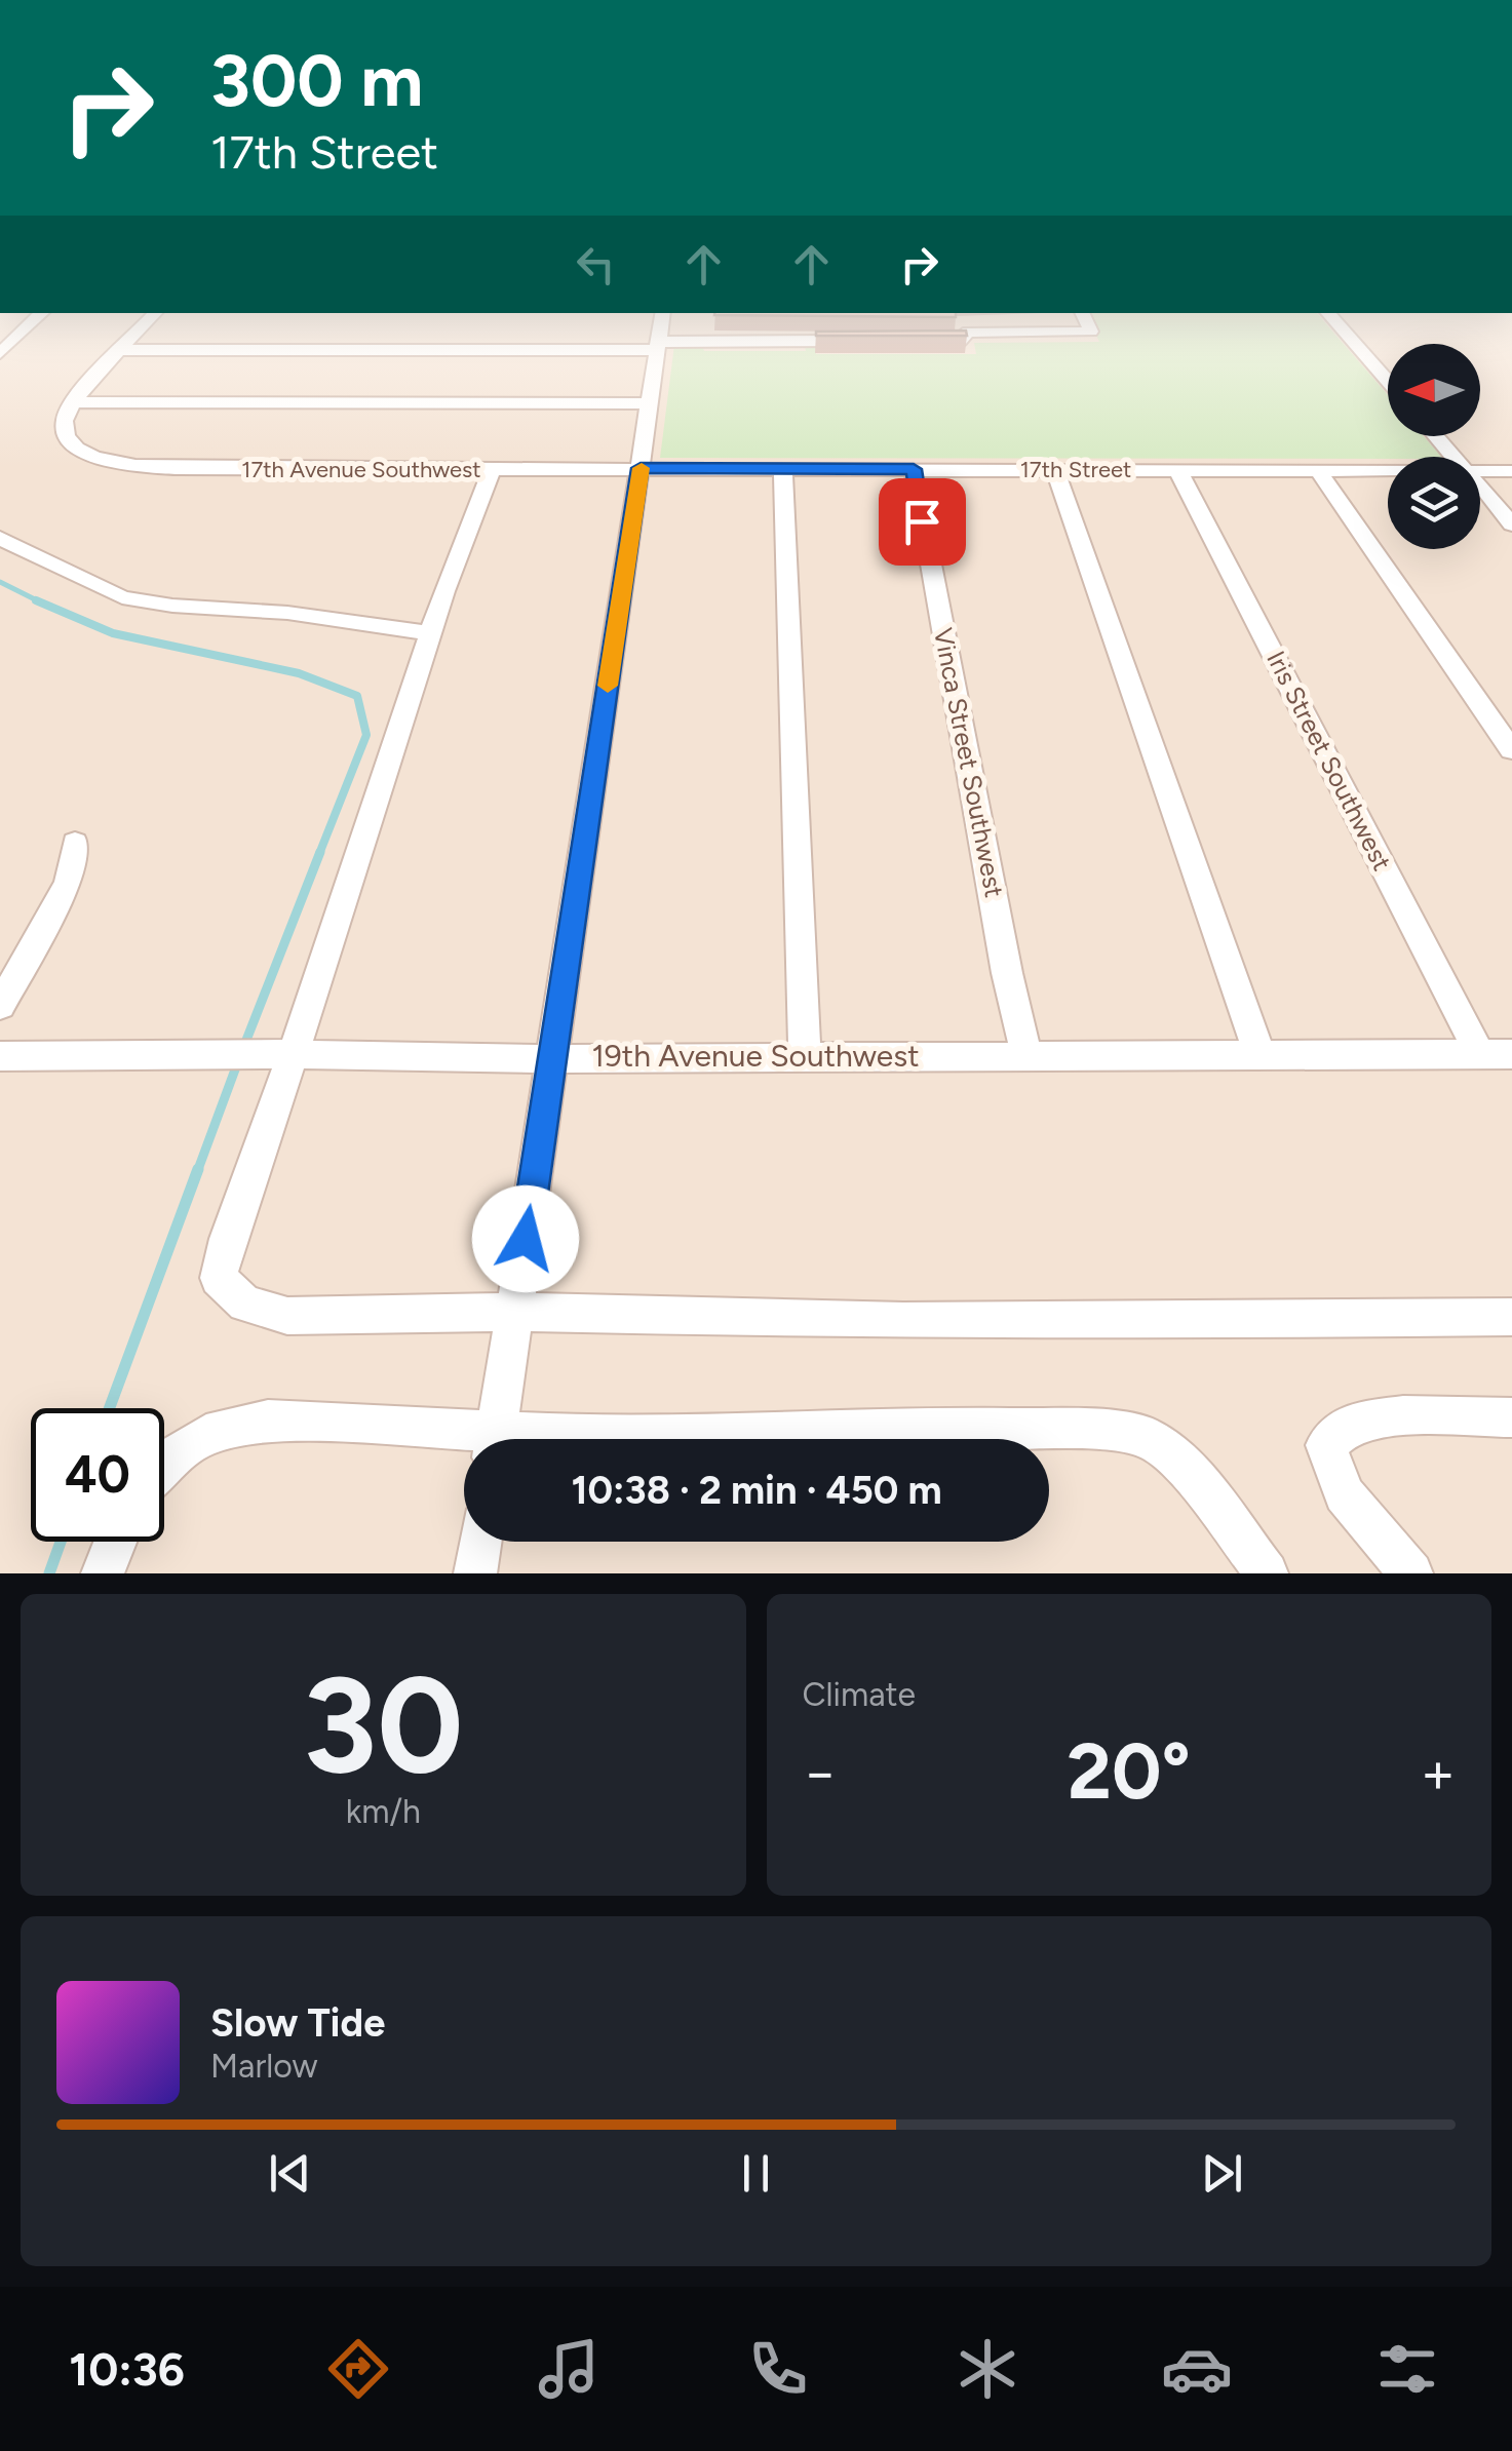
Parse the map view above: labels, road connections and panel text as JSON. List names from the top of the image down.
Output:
{
  "streets": {
    "street": [
      "17th Avenue Southwest",
      "17th Street",
      "Iris Street Southwest",
      "Vinca Street Southwest",
      "19th Avenue Southwest"
    ]
  },
  "crossings": [
    ["17th Avenue Southwest", "17th Street"],
    ["17th Street", "Iris Street Southwest"],
    ["17th Street", "Vinca Street Southwest"],
    ["Iris Street Southwest", "19th Avenue Southwest"],
    ["Vinca Street Southwest", "19th Avenue Southwest"]
  ],
  "north": "left",
  "page": {
    "turn": ["300 m", "17th Street"],
    "limit": "40",
    "trip": "10:38 · 2 min · 450 m",
    "tile": [
      ["30", "km/h"],
      "Climate"
    ],
    "heat": ["−", "20°", "+"],
    "song": ["Slow Tide", "Marlow"],
    "tabs": "10:36"
  }
}
